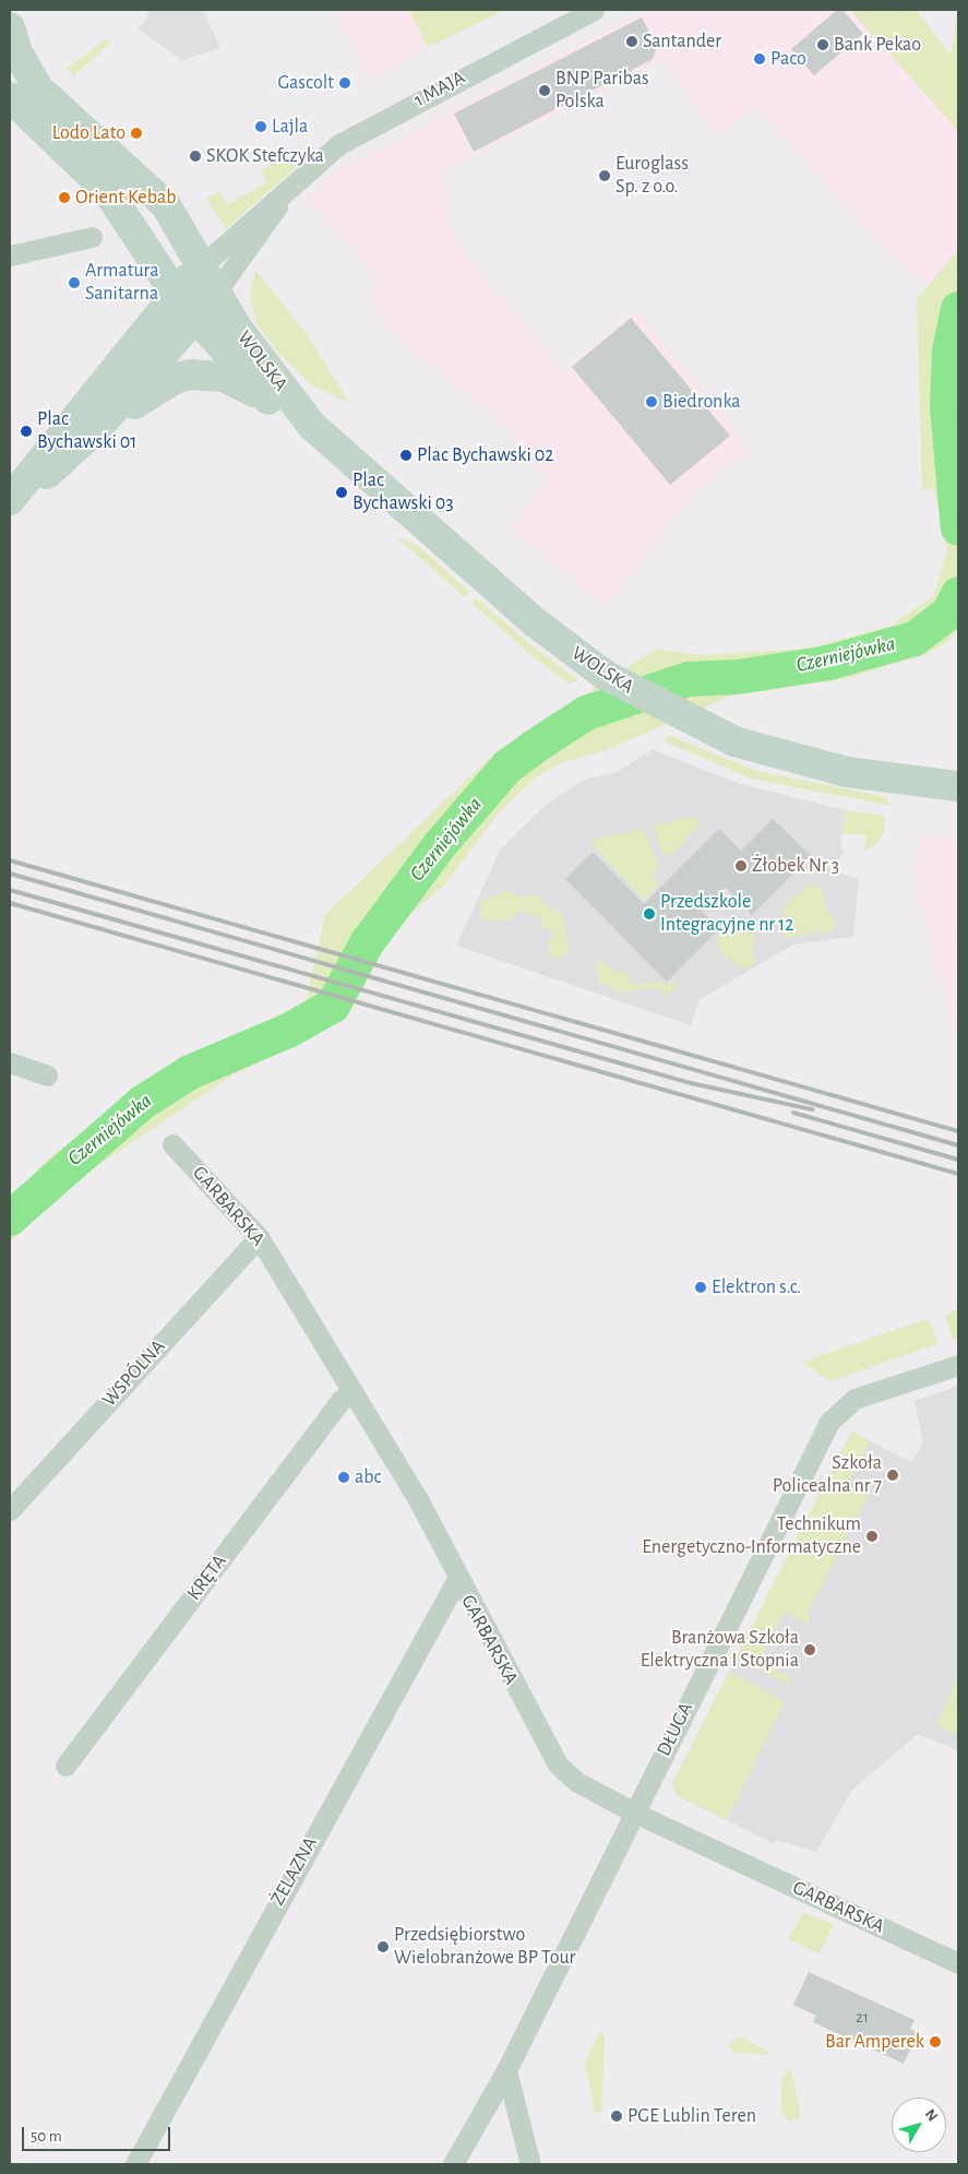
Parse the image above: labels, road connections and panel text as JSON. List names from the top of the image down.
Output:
{
  "streets": {
    "street": [
      "1 MAJA",
      "WOLSKA",
      "GARBARSKA",
      "WSPÓLNA",
      "KRĘTA",
      "DŁUGA",
      "ŻELAZNA"
    ]
  },
  "crossings": [
    ["1 MAJA", "WOLSKA"],
    ["GARBARSKA", "WSPÓLNA"],
    ["GARBARSKA", "KRĘTA"],
    ["GARBARSKA", "DŁUGA"],
    ["GARBARSKA", "ŻELAZNA"]
  ],
  "water": ["Czerniejówka"],
  "places": [
    "Santander",
    "Bank Pekao",
    "Paco",
    "Gascolt",
    "BNP Paribas Polska",
    "Lajla",
    "Lodo Lato",
    "SKOK Stefczyka",
    "Euroglass Sp. z o.o.",
    "Orient Kebab",
    "Armatura Sanitarna",
    "Biedronka",
    "Plac Bychawski 01",
    "Plac Bychawski 02",
    "Plac Bychawski 03",
    "Żłobek Nr 3",
    "Przedszkole Integracyjne nr 12",
    "Elektron s.c.",
    "Szkoła Policealna nr 7",
    "abc",
    "Technikum Energetyczno-Informatyczne",
    "Branżowa Szkoła Elektryczna I Stopnia",
    "Przedsiębiorstwo Wielobranżowe BP Tour",
    "Bar Amperek",
    "PGE Lublin Teren"
  ],
  "house_numbers": ["21"],
  "scale_bar": "50 m",
  "north": "top right"
}
